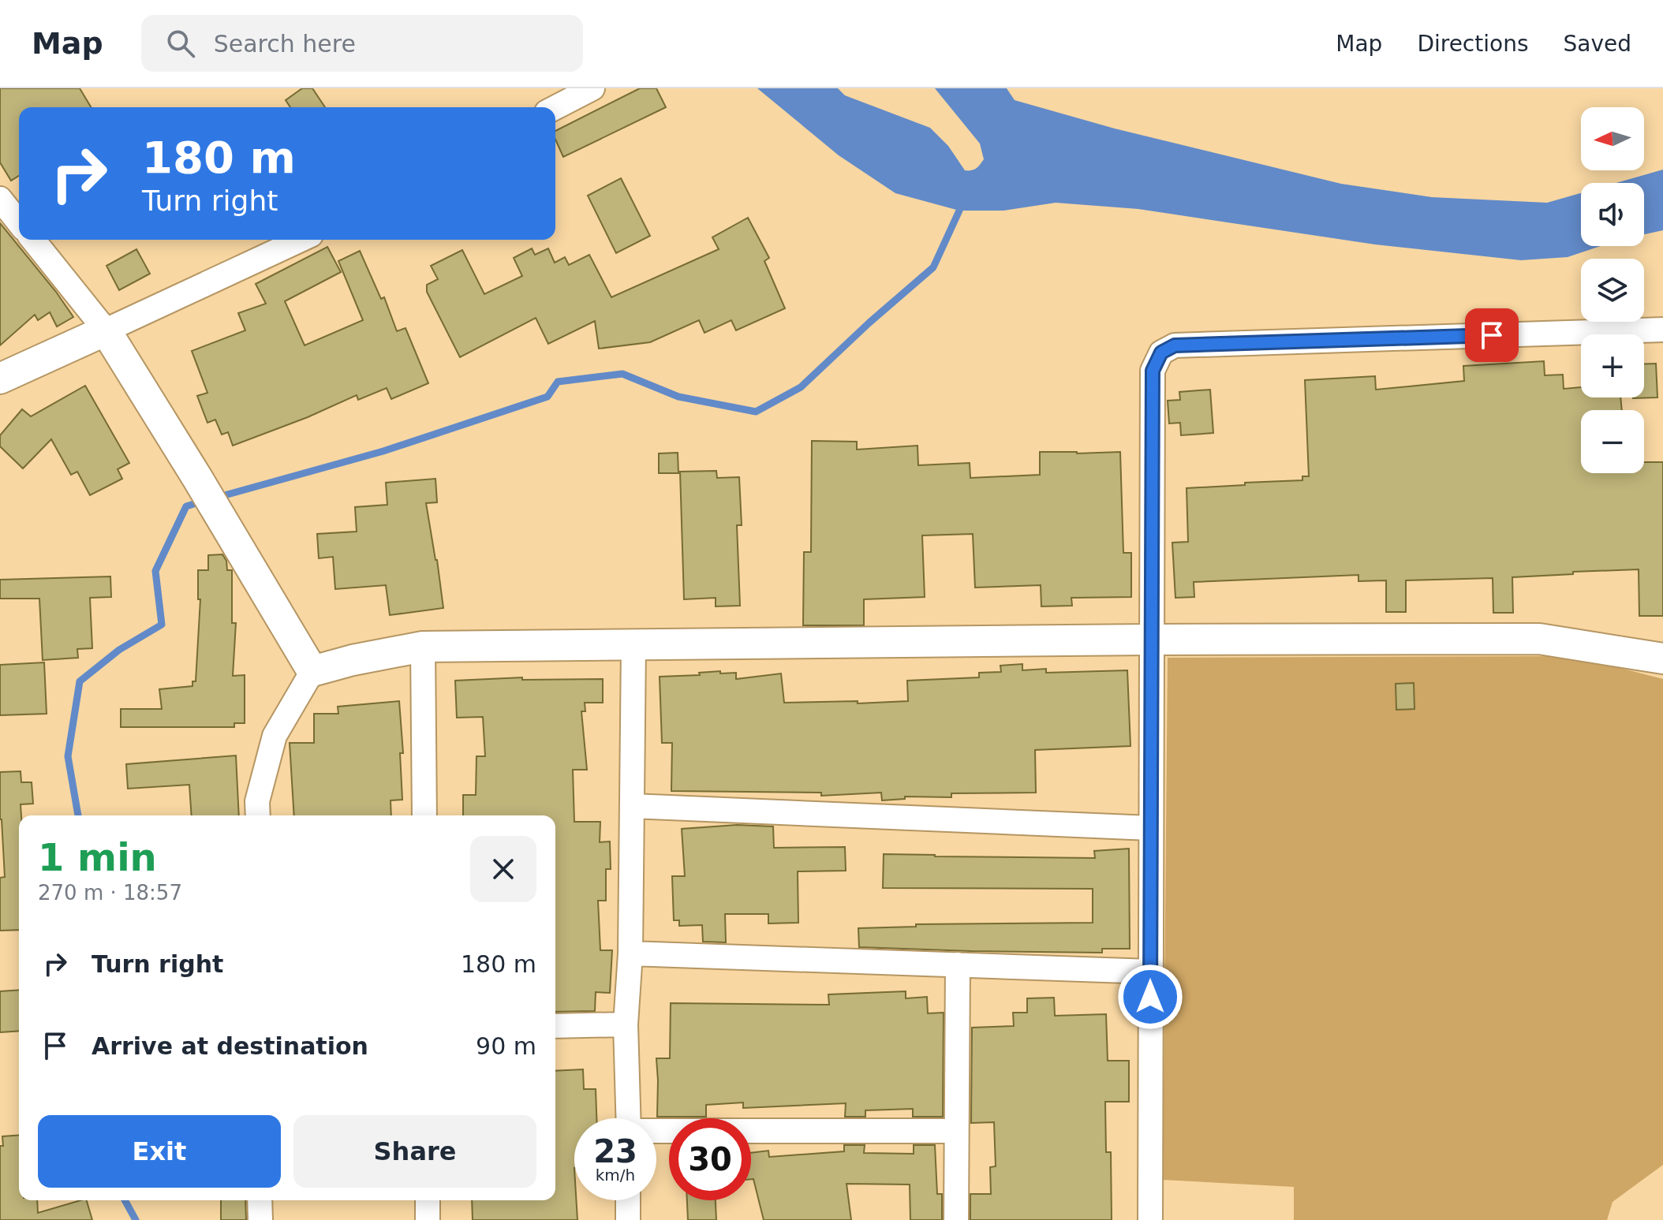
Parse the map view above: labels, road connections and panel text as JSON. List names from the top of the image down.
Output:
{
  "north": "left",
  "page": {
    "header": "Map",
    "search": "Search here",
    "nav": ["Map", "Directions", "Saved"],
    "map_buttons": ["+", "−"],
    "turn": ["180 m", "Turn right"],
    "heading": ["1 min", "270 m · 18:57"],
    "list": [
      {
        "name": "Turn right",
        "value": "180 m"
      },
      {
        "name": "Arrive at destination",
        "value": "90 m"
      }
    ],
    "buttons": ["Exit", "Share"],
    "speed": "23 km/h",
    "limit": "30"
  }
}
